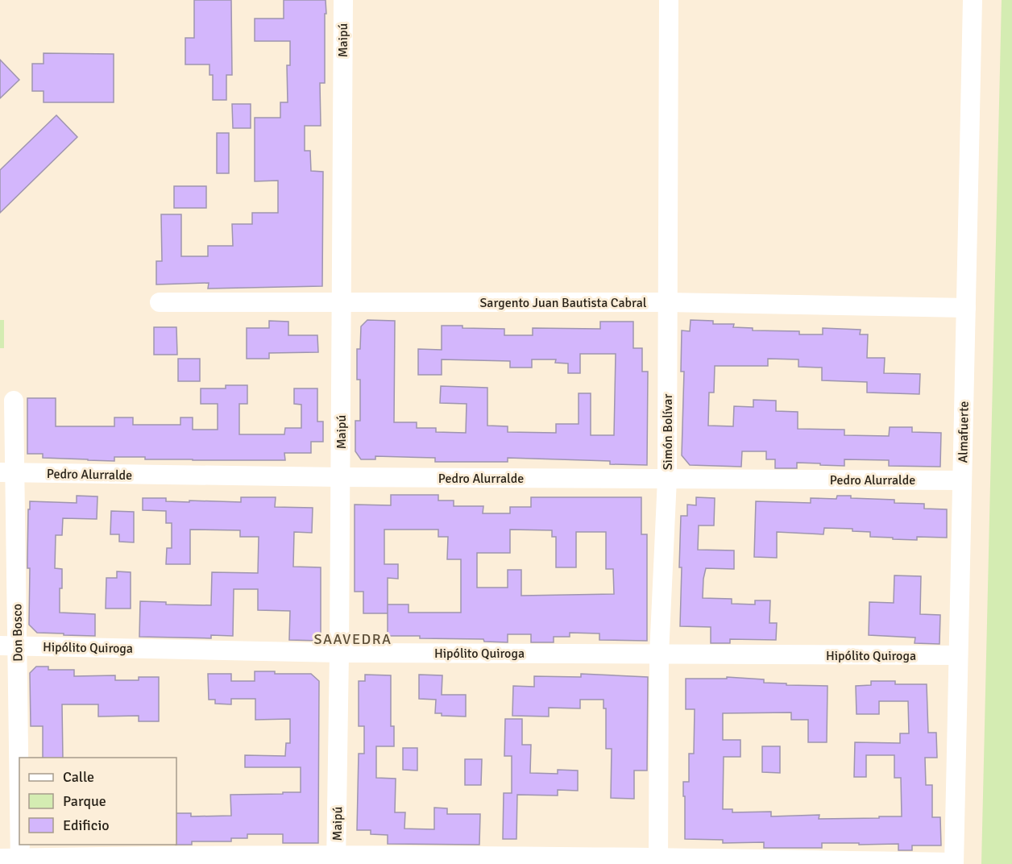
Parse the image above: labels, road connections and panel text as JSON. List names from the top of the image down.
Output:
{
  "streets": {
    "street": [
      "Maipú",
      "Sargento Juan Bautista Cabral",
      "Simón Bolívar",
      "Almafuerte",
      "Pedro Alurralde",
      "Don Bosco",
      "Hipólito Quiroga"
    ]
  },
  "crossings": [
    ["Maipú", "Sargento Juan Bautista Cabral"],
    ["Maipú", "Pedro Alurralde"],
    ["Maipú", "Hipólito Quiroga"],
    ["Sargento Juan Bautista Cabral", "Simón Bolívar"],
    ["Sargento Juan Bautista Cabral", "Almafuerte"],
    ["Simón Bolívar", "Pedro Alurralde"],
    ["Simón Bolívar", "Hipólito Quiroga"],
    ["Almafuerte", "Pedro Alurralde"],
    ["Almafuerte", "Hipólito Quiroga"],
    ["Pedro Alurralde", "Don Bosco"],
    ["Don Bosco", "Hipólito Quiroga"]
  ],
  "districts": ["SAAVEDRA"],
  "legend": ["Calle", "Parque", "Edificio"]
}
